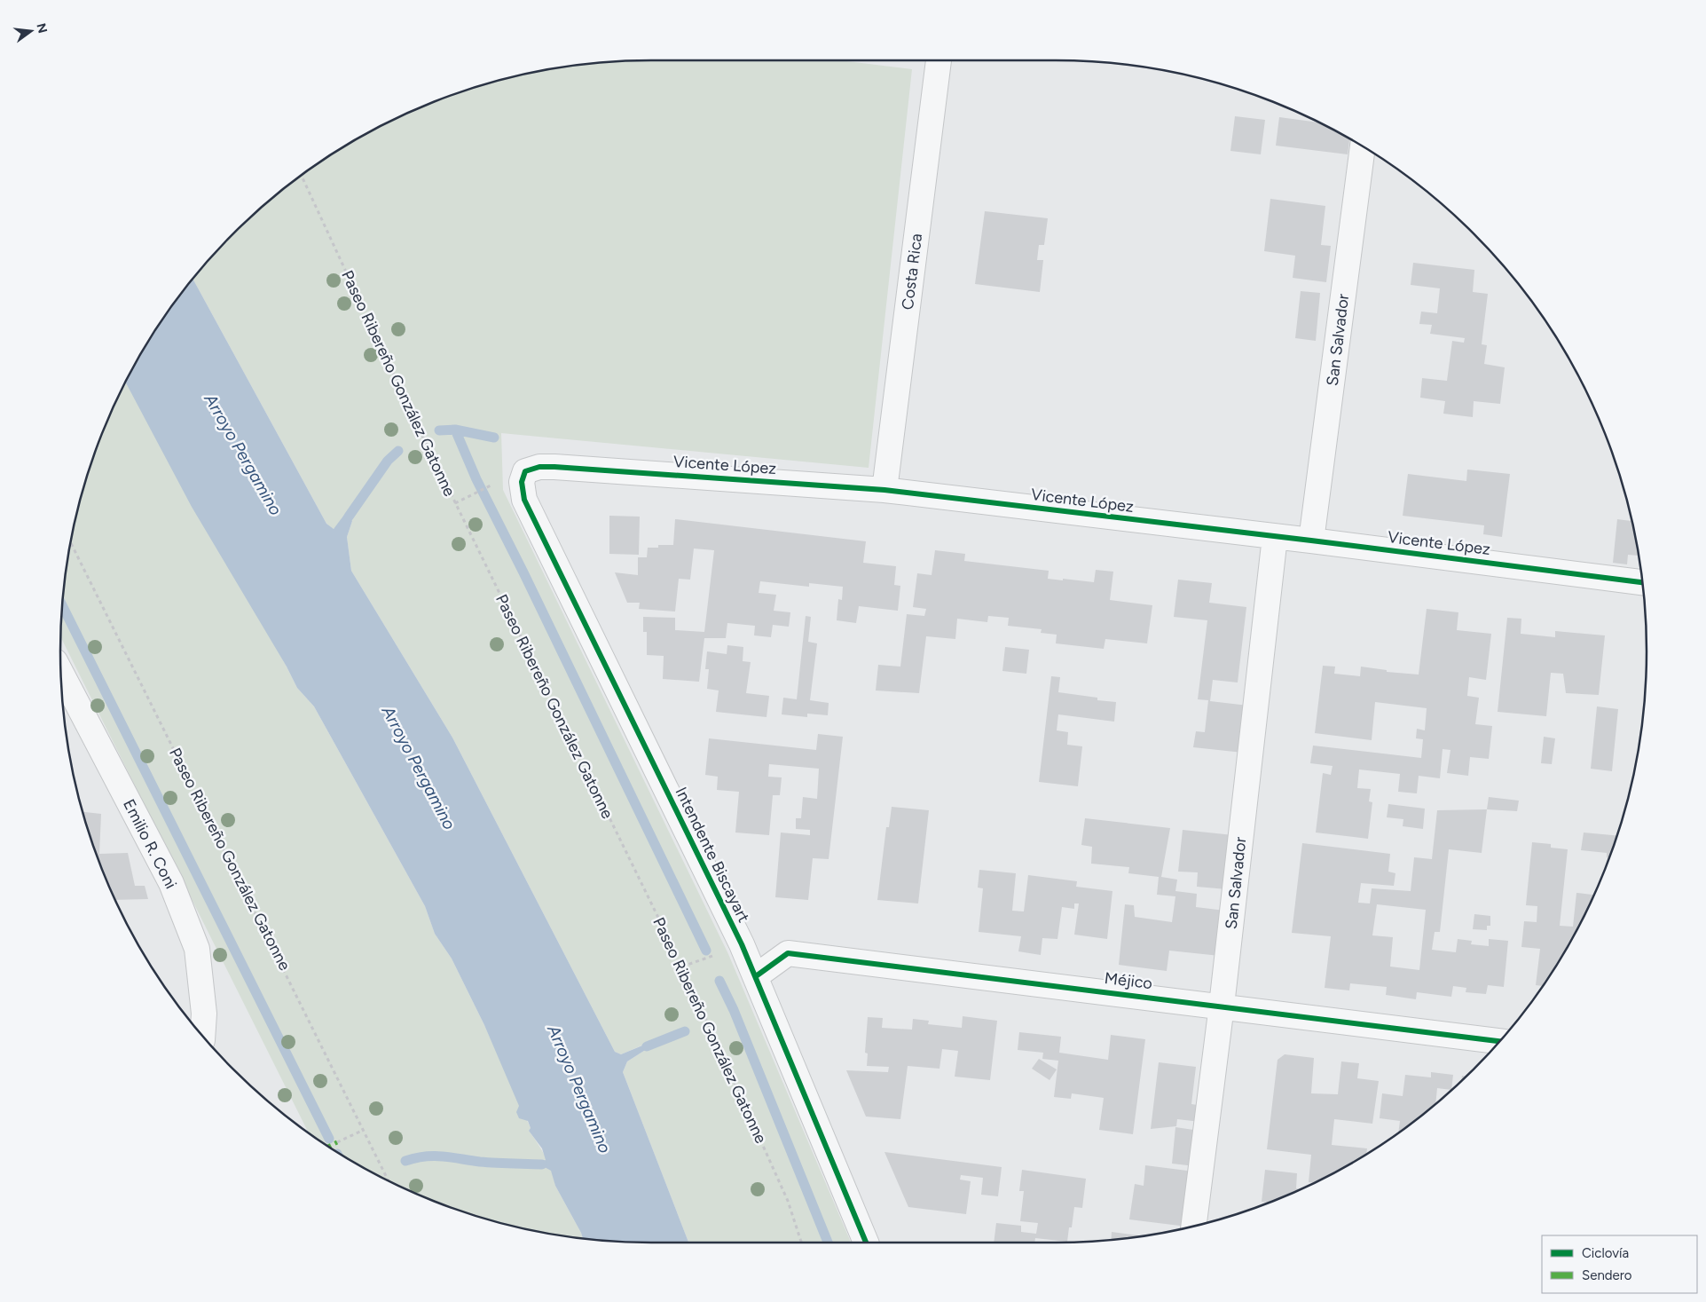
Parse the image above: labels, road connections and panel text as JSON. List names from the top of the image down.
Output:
{
  "streets": {
    "street": [
      "Costa Rica",
      "San Salvador",
      "Vicente López",
      "Emilio R. Coni",
      "Intendente Biscayart",
      "Méjico"
    ],
    "path": ["Paseo Ribereño González Gatonne"]
  },
  "crossings": [
    ["Costa Rica", "Vicente López"],
    ["San Salvador", "Vicente López"],
    ["San Salvador", "Méjico"],
    ["Vicente López", "Intendente Biscayart"],
    ["Intendente Biscayart", "Méjico"]
  ],
  "water": ["Arroyo Pergamino"],
  "legend": ["Ciclovía", "Sendero"],
  "north": "right"
}
